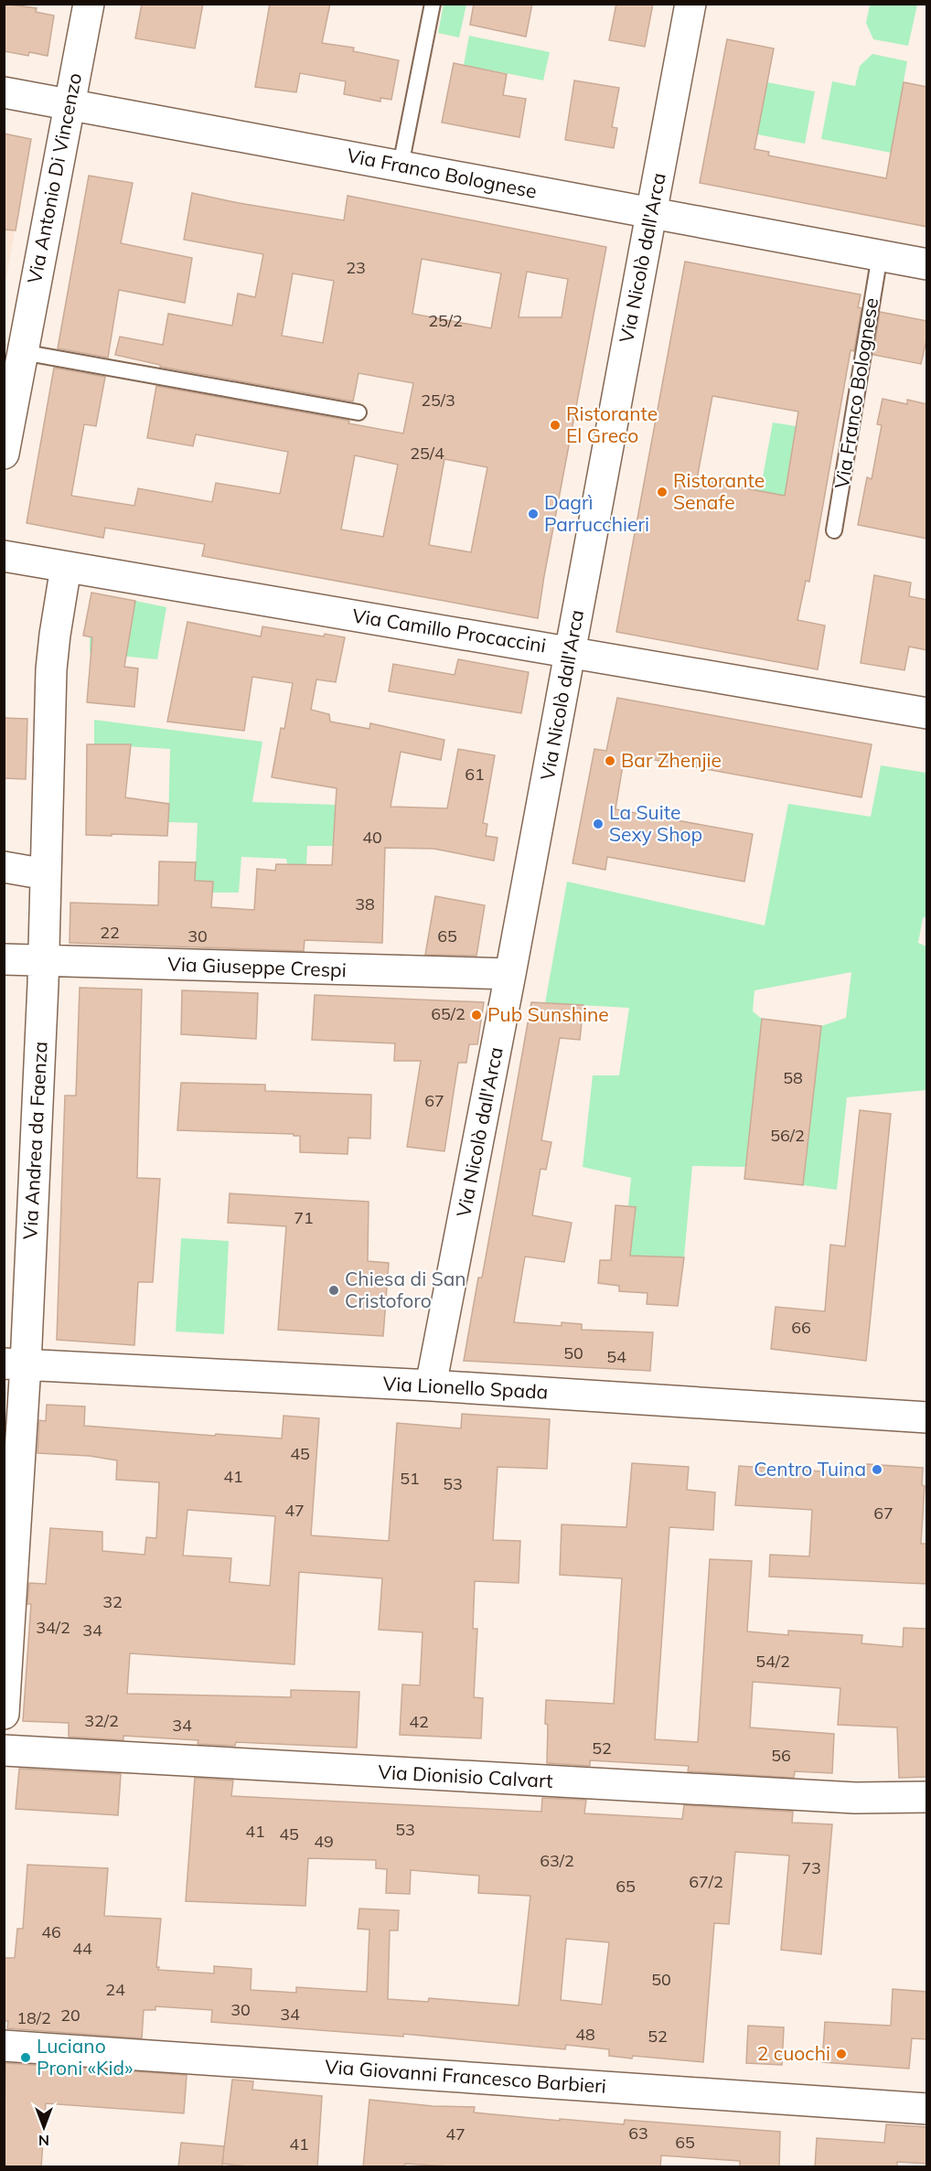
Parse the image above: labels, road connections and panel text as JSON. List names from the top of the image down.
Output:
{
  "streets": {
    "street": [
      "Via Franco Bolognese",
      "Via Antonio Di Vincenzo",
      "Via Nicolò dall'Arca",
      "Via Camillo Procaccini",
      "Via Giuseppe Crespi",
      "Via Andrea da Faenza",
      "Via Lionello Spada",
      "Via Dionisio Calvart",
      "Via Giovanni Francesco Barbieri"
    ]
  },
  "crossings": [
    ["Via Franco Bolognese", "Via Antonio Di Vincenzo"],
    ["Via Franco Bolognese", "Via Nicolò dall'Arca"],
    ["Via Nicolò dall'Arca", "Via Camillo Procaccini"],
    ["Via Nicolò dall'Arca", "Via Giuseppe Crespi"],
    ["Via Nicolò dall'Arca", "Via Lionello Spada"],
    ["Via Camillo Procaccini", "Via Andrea da Faenza"],
    ["Via Giuseppe Crespi", "Via Andrea da Faenza"],
    ["Via Andrea da Faenza", "Via Lionello Spada"]
  ],
  "places": [
    "Ristorante El Greco",
    "Ristorante Senafe",
    "Dagrì Parrucchieri",
    "Bar Zhenjie",
    "La Suite Sexy Shop",
    "Pub Sunshine",
    "Chiesa di San Cristoforo",
    "Centro Tuina",
    "2 cuochi",
    "Luciano Proni «Kid»"
  ],
  "house_numbers": [
    "23",
    "25/2",
    "25/3",
    "25/4",
    "61",
    "40",
    "38",
    "22",
    "30",
    "65",
    "65/2",
    "58",
    "67",
    "56/2",
    "71",
    "66",
    "50",
    "54",
    "45",
    "41",
    "51",
    "53",
    "47",
    "67",
    "32",
    "34/2",
    "34",
    "54/2",
    "32/2",
    "42",
    "34",
    "52",
    "56",
    "53",
    "41",
    "45",
    "49",
    "63/2",
    "73",
    "67/2",
    "65",
    "46",
    "44",
    "50",
    "24",
    "30",
    "34",
    "20",
    "18/2",
    "48",
    "52",
    "63",
    "47",
    "65",
    "41"
  ],
  "north": "bottom"
}
